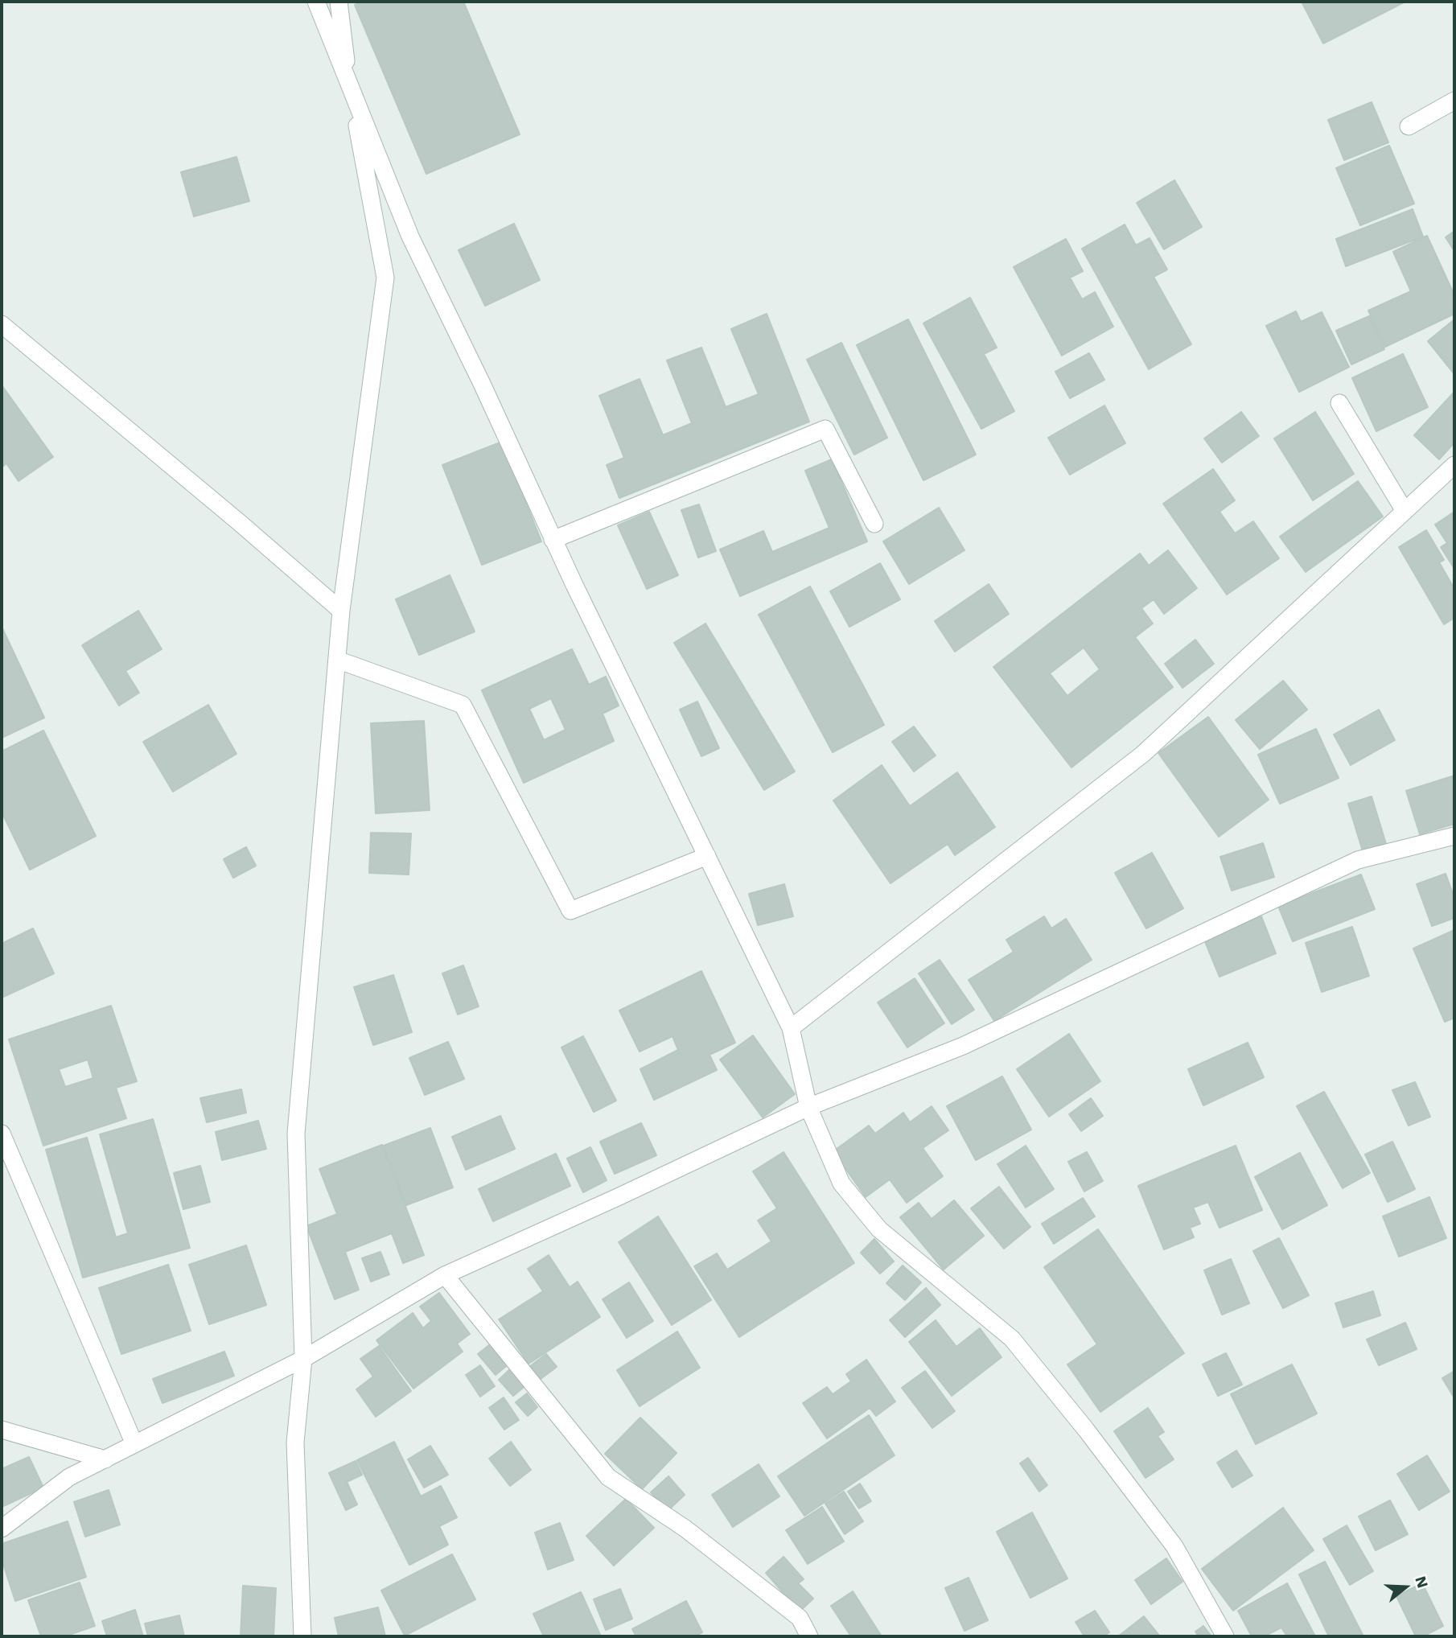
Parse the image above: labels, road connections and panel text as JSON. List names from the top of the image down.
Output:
{
  "north": "right"
}
